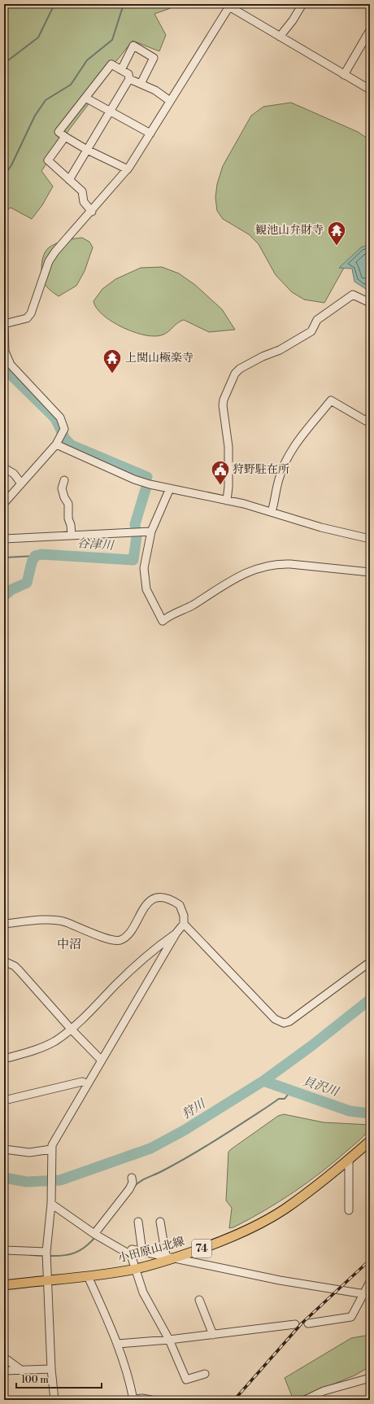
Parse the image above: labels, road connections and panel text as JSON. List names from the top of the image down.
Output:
{
  "streets": {
    "main road": ["74", "小田原山北線"]
  },
  "districts": ["中沼"],
  "water": ["谷津川", "貝沢川", "狩川"],
  "places": {
    "temple": ["観池山弁財寺", "上関山極楽寺"],
    "public building": ["狩野駐在所"]
  },
  "scale_bar": "100 m"
}
